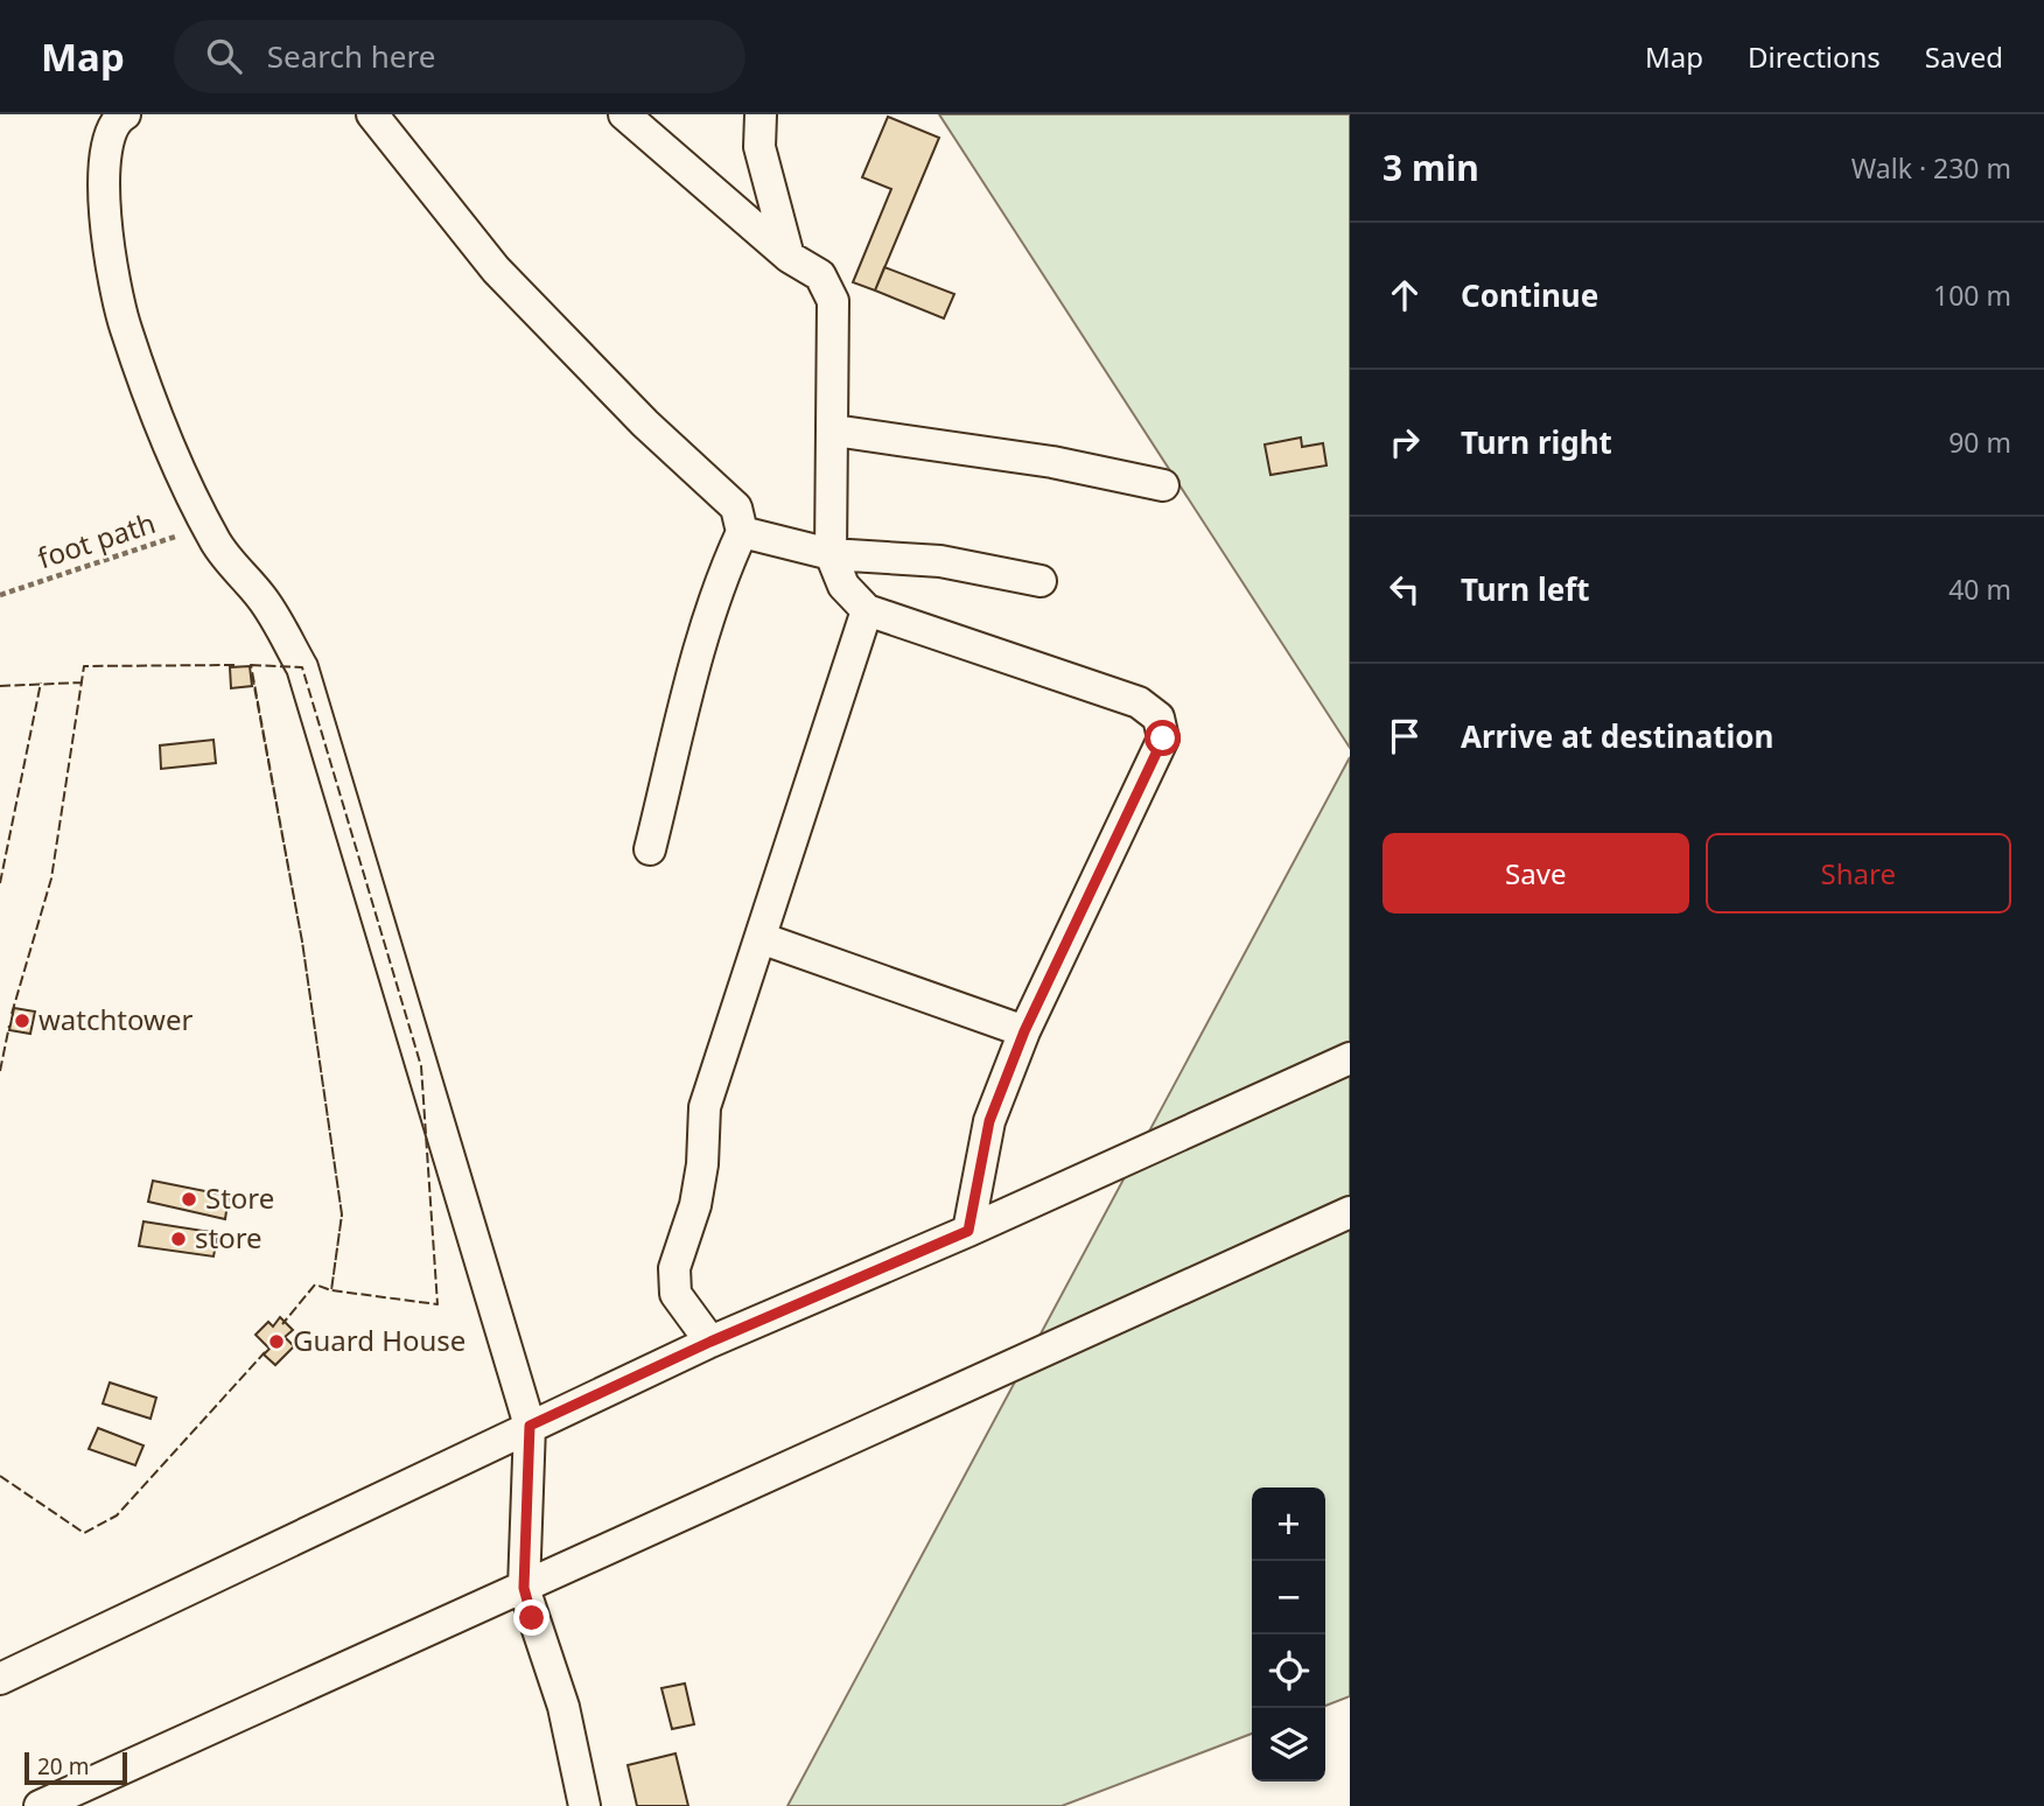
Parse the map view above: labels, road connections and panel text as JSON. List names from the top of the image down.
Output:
{
  "streets": {
    "path": ["foot path"]
  },
  "places": [
    "watchtower",
    "Store",
    "store",
    "Guard House"
  ],
  "scale_bar": "20 m",
  "page": {
    "header": "Map",
    "search": "Search here",
    "nav": ["Map", "Directions", "Saved"],
    "heading": ["3 min", "Walk · 230 m"],
    "list": [
      ["Continue", "100 m"],
      ["Turn right", "90 m"],
      ["Turn left", "40 m"],
      "Arrive at destination"
    ],
    "buttons": ["Save", "Share"],
    "map_buttons": ["+", "−"],
    "scale": "20 m"
  }
}
